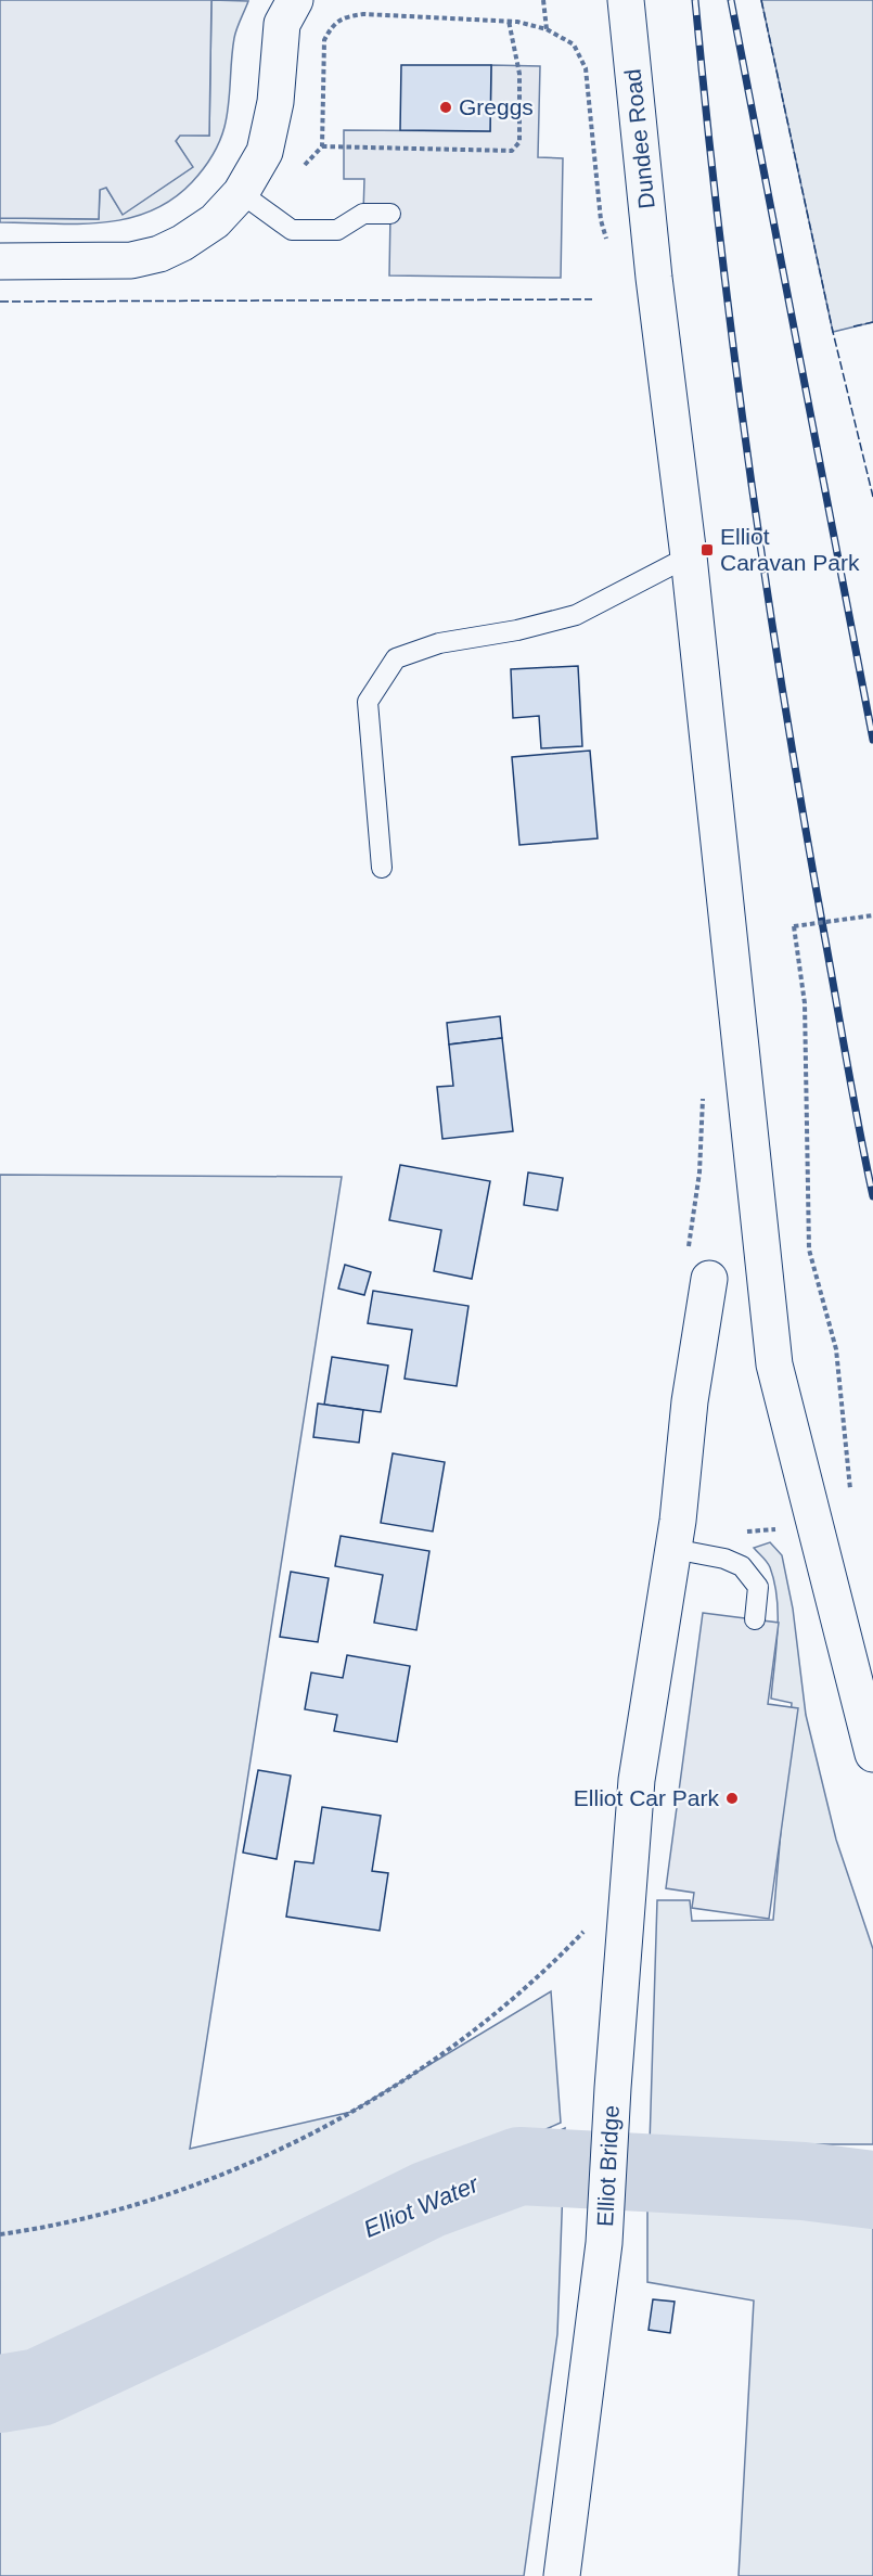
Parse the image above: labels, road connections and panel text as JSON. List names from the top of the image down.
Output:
{
  "streets": {
    "street": ["Dundee Road", "Elliot Bridge"]
  },
  "water": ["Elliot Water"],
  "places": {
    "other": ["Greggs", "Elliot Car Park"],
    "transit": ["Elliot Caravan Park"]
  }
}
